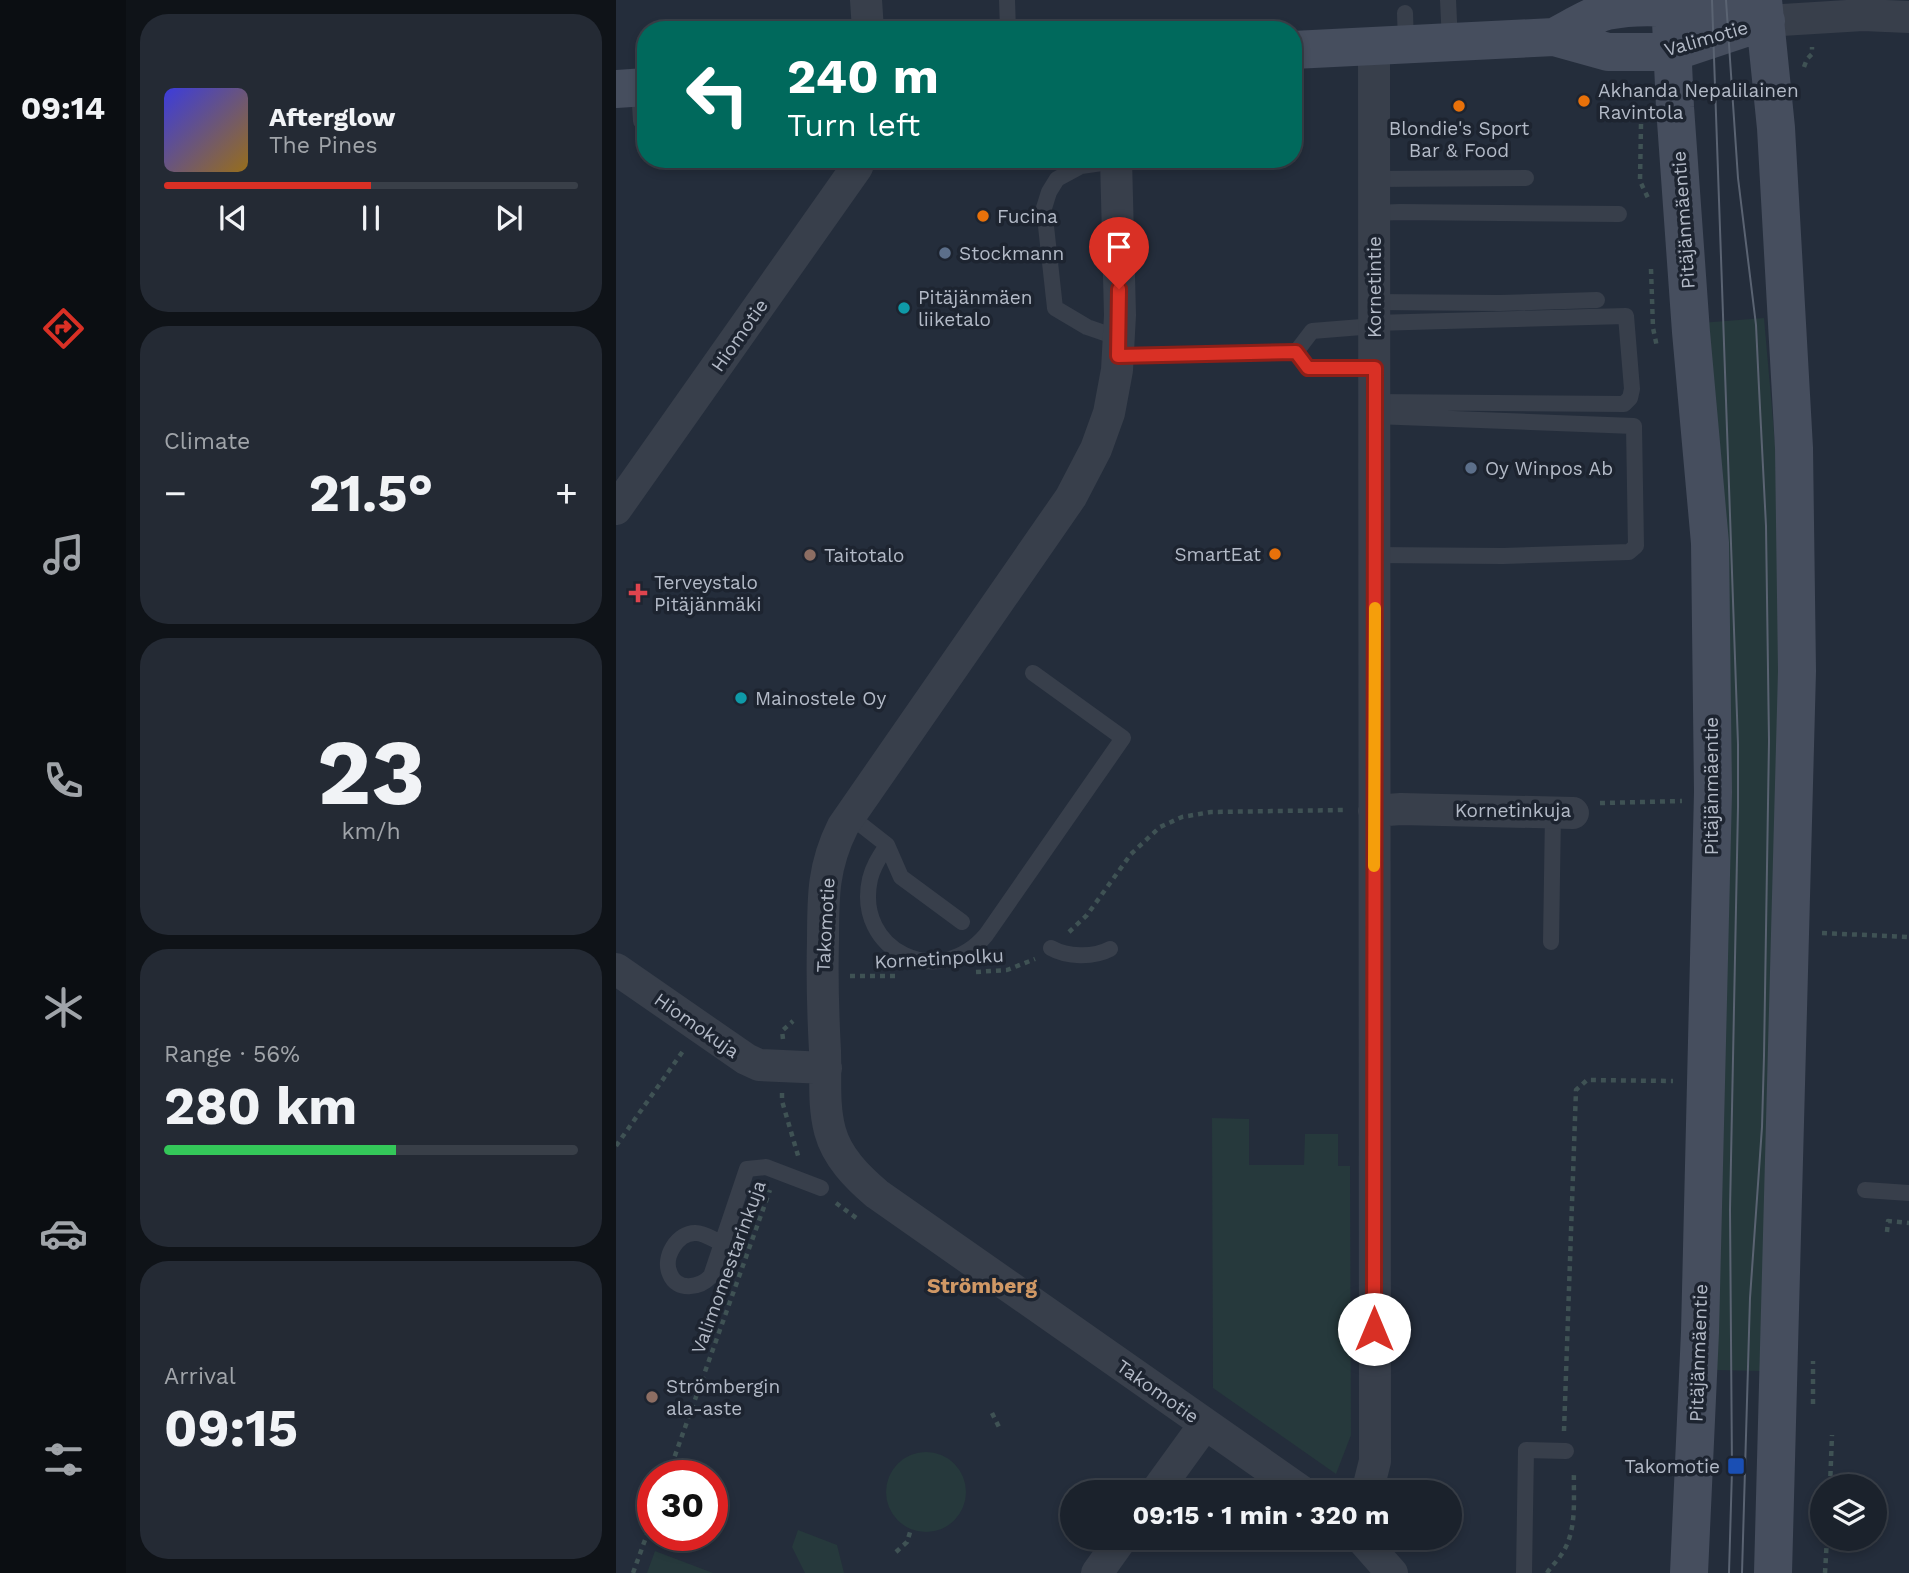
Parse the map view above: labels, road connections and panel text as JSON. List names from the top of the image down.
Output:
{
  "streets": {
    "main road": ["Valimotie", "Pitäjänmäentie"],
    "street": [
      "Kornetintie",
      "Hiomotie",
      "Kornetinkuja",
      "Takomotie",
      "Hiomokuja"
    ],
    "path": ["Kornetinpolku", "Valimomestarinkuja"]
  },
  "crossings": [
    ["Valimotie", "Pitäjänmäentie"],
    ["Valimotie", "Kornetintie"],
    ["Kornetintie", "Kornetinkuja"],
    ["Kornetintie", "Kornetinpolku"],
    ["Kornetinkuja", "Kornetinpolku"],
    ["Takomotie", "Kornetinpolku"],
    ["Takomotie", "Hiomokuja"]
  ],
  "districts": ["Strömberg"],
  "places": {
    "other": [
      "Akhanda Nepalilainen Ravintola",
      "Blondie's Sport Bar & Food",
      "Fucina",
      "Stockmann",
      "Pitäjänmäen liiketalo",
      "Oy Winpos Ab",
      "SmartEat",
      "Taitotalo",
      "Mainostele Oy",
      "Strömbergin ala-aste"
    ],
    "health": ["Terveystalo Pitäjänmäki"],
    "transit": ["Takomotie"]
  },
  "page": {
    "tabs": "09:14",
    "turn": ["240 m", "Turn left"],
    "song": ["Afterglow", "The Pines"],
    "tile": [
      "Climate",
      ["23", "km/h"],
      ["Range · 56%", "280 km"],
      ["Arrival", "09:15"]
    ],
    "heat": ["−", "21.5°", "+"],
    "limit": "30",
    "trip": "09:15 · 1 min · 320 m"
  }
}
